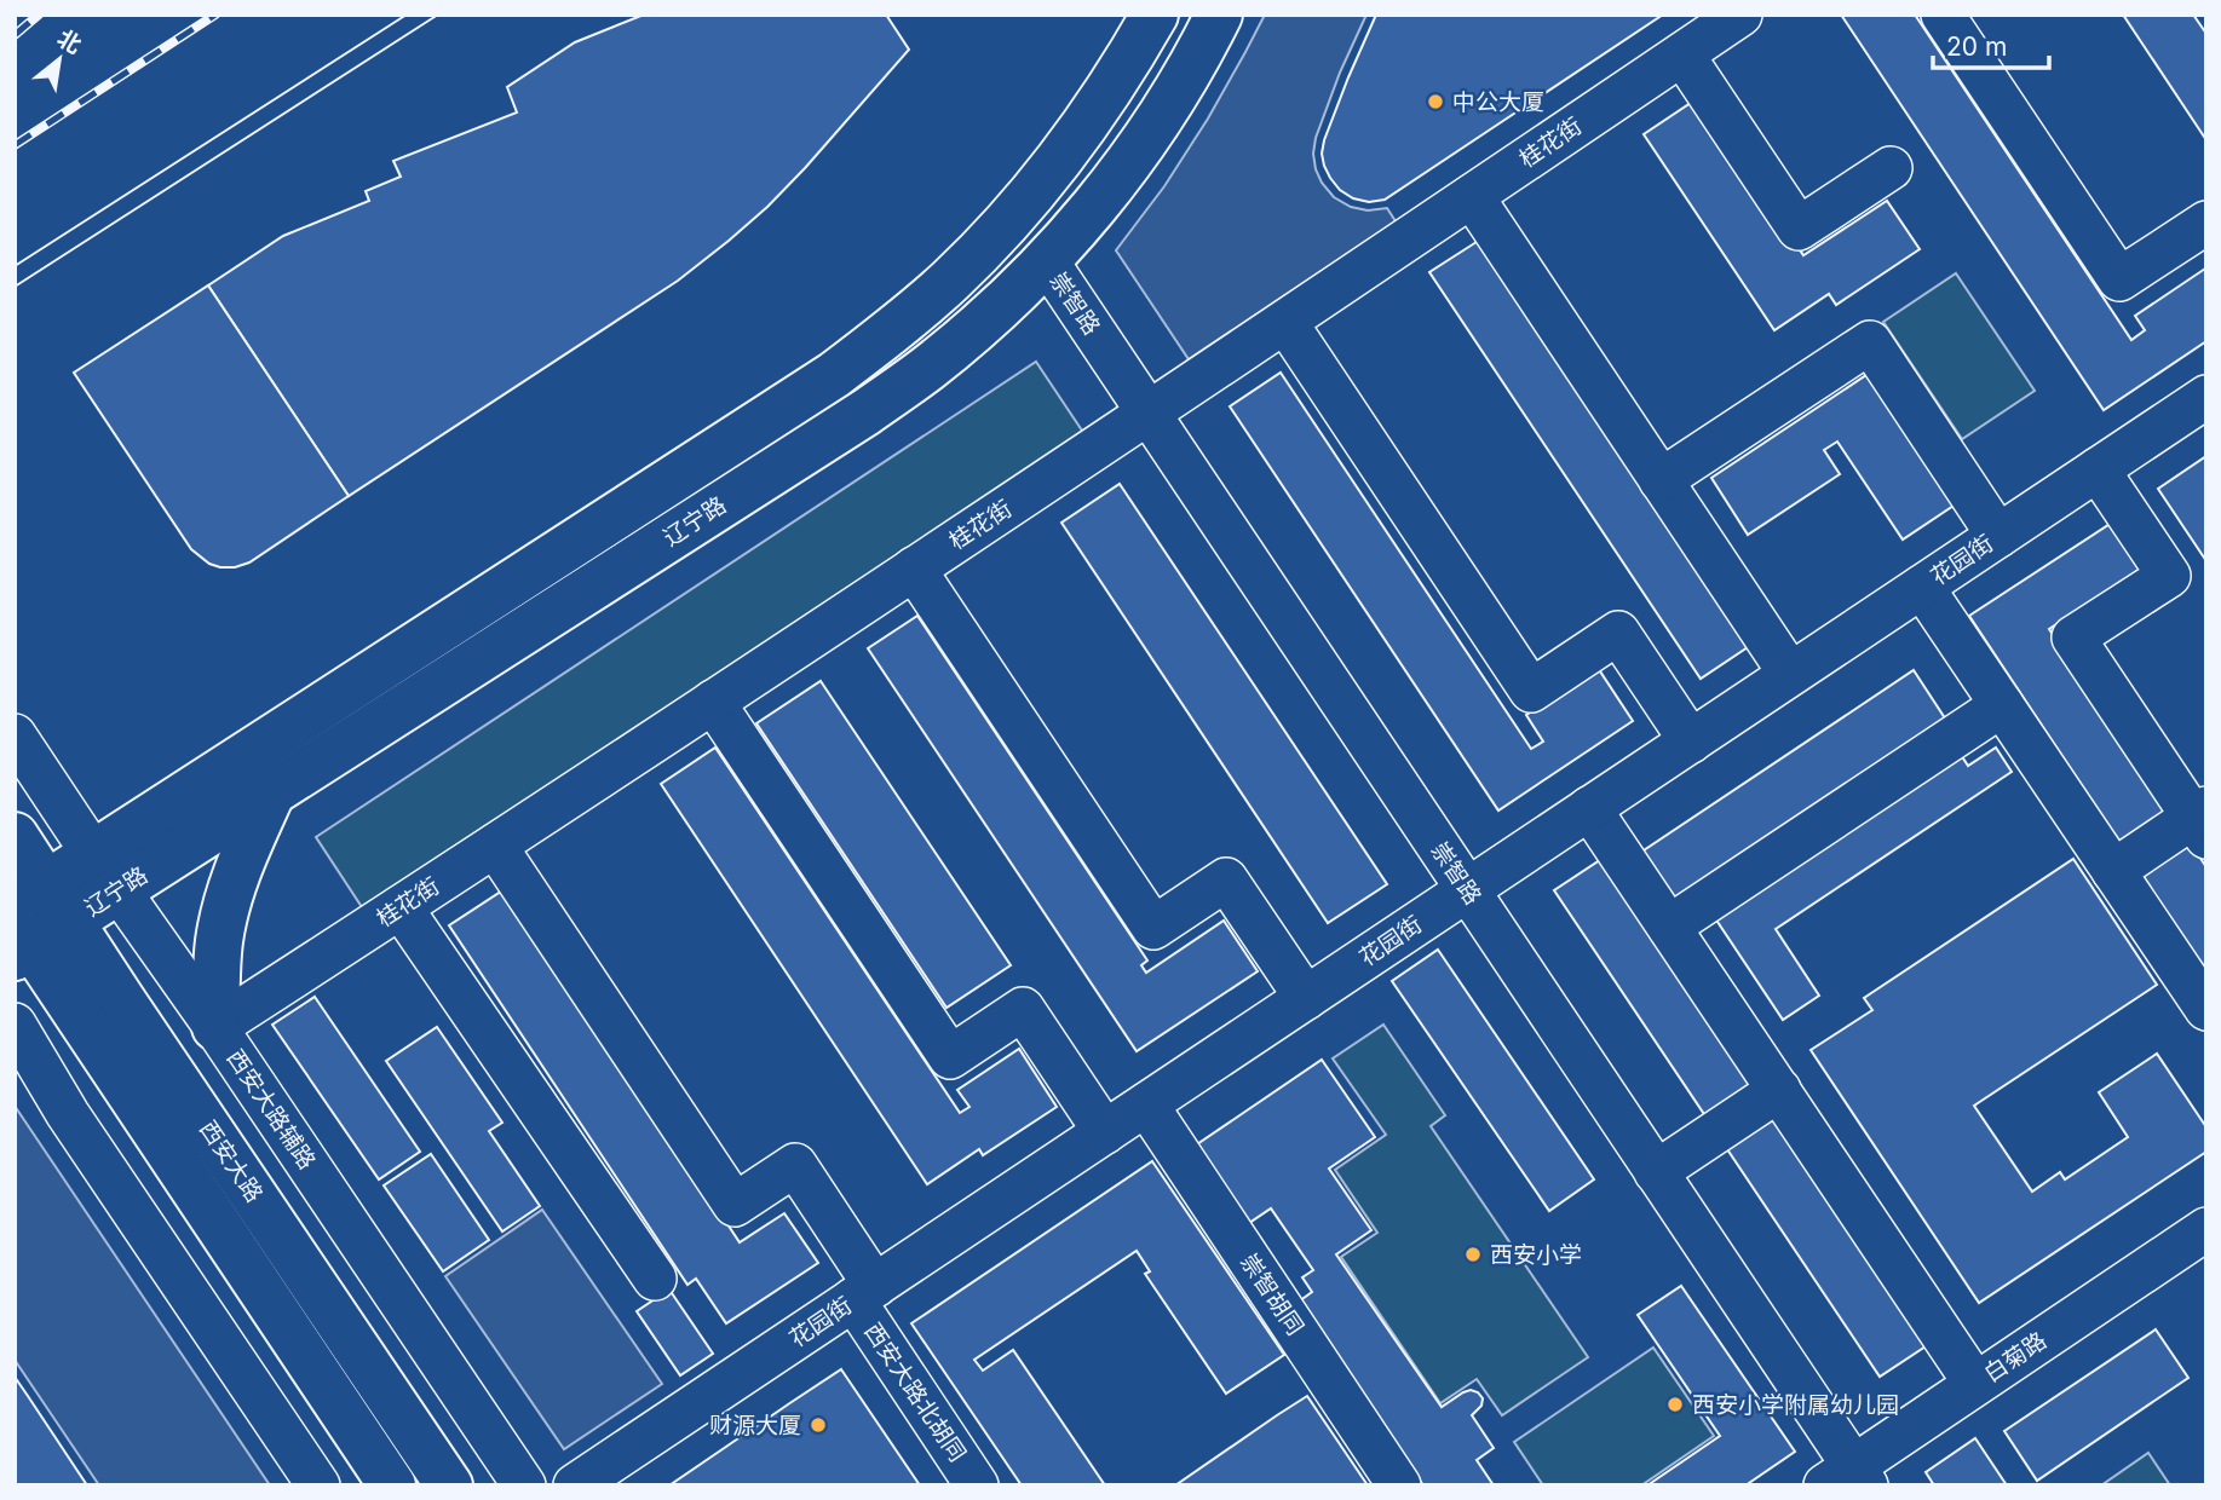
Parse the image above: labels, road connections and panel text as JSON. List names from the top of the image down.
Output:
{
  "streets": {
    "main road": ["辽宁路", "西安大路"],
    "street": [
      "桂花街",
      "崇智路",
      "花园街",
      "西安大路辅路",
      "崇智胡同",
      "白菊路",
      "西安大路北胡同"
    ]
  },
  "crossings": [
    ["桂花街", "崇智路"],
    ["桂花街", "西安大路辅路"],
    ["桂花街", "西安大路北胡同"],
    ["崇智路", "辽宁路"],
    ["崇智路", "花园街"],
    ["崇智路", "白菊路"],
    ["辽宁路", "西安大路辅路"],
    ["辽宁路", "西安大路"],
    ["花园街", "崇智胡同"],
    ["花园街", "西安大路北胡同"]
  ],
  "places": [
    "中公大厦",
    "西安小学",
    "西安小学附属幼儿园",
    "财源大厦"
  ],
  "scale_bar": "20 m",
  "north": "top right"
}
